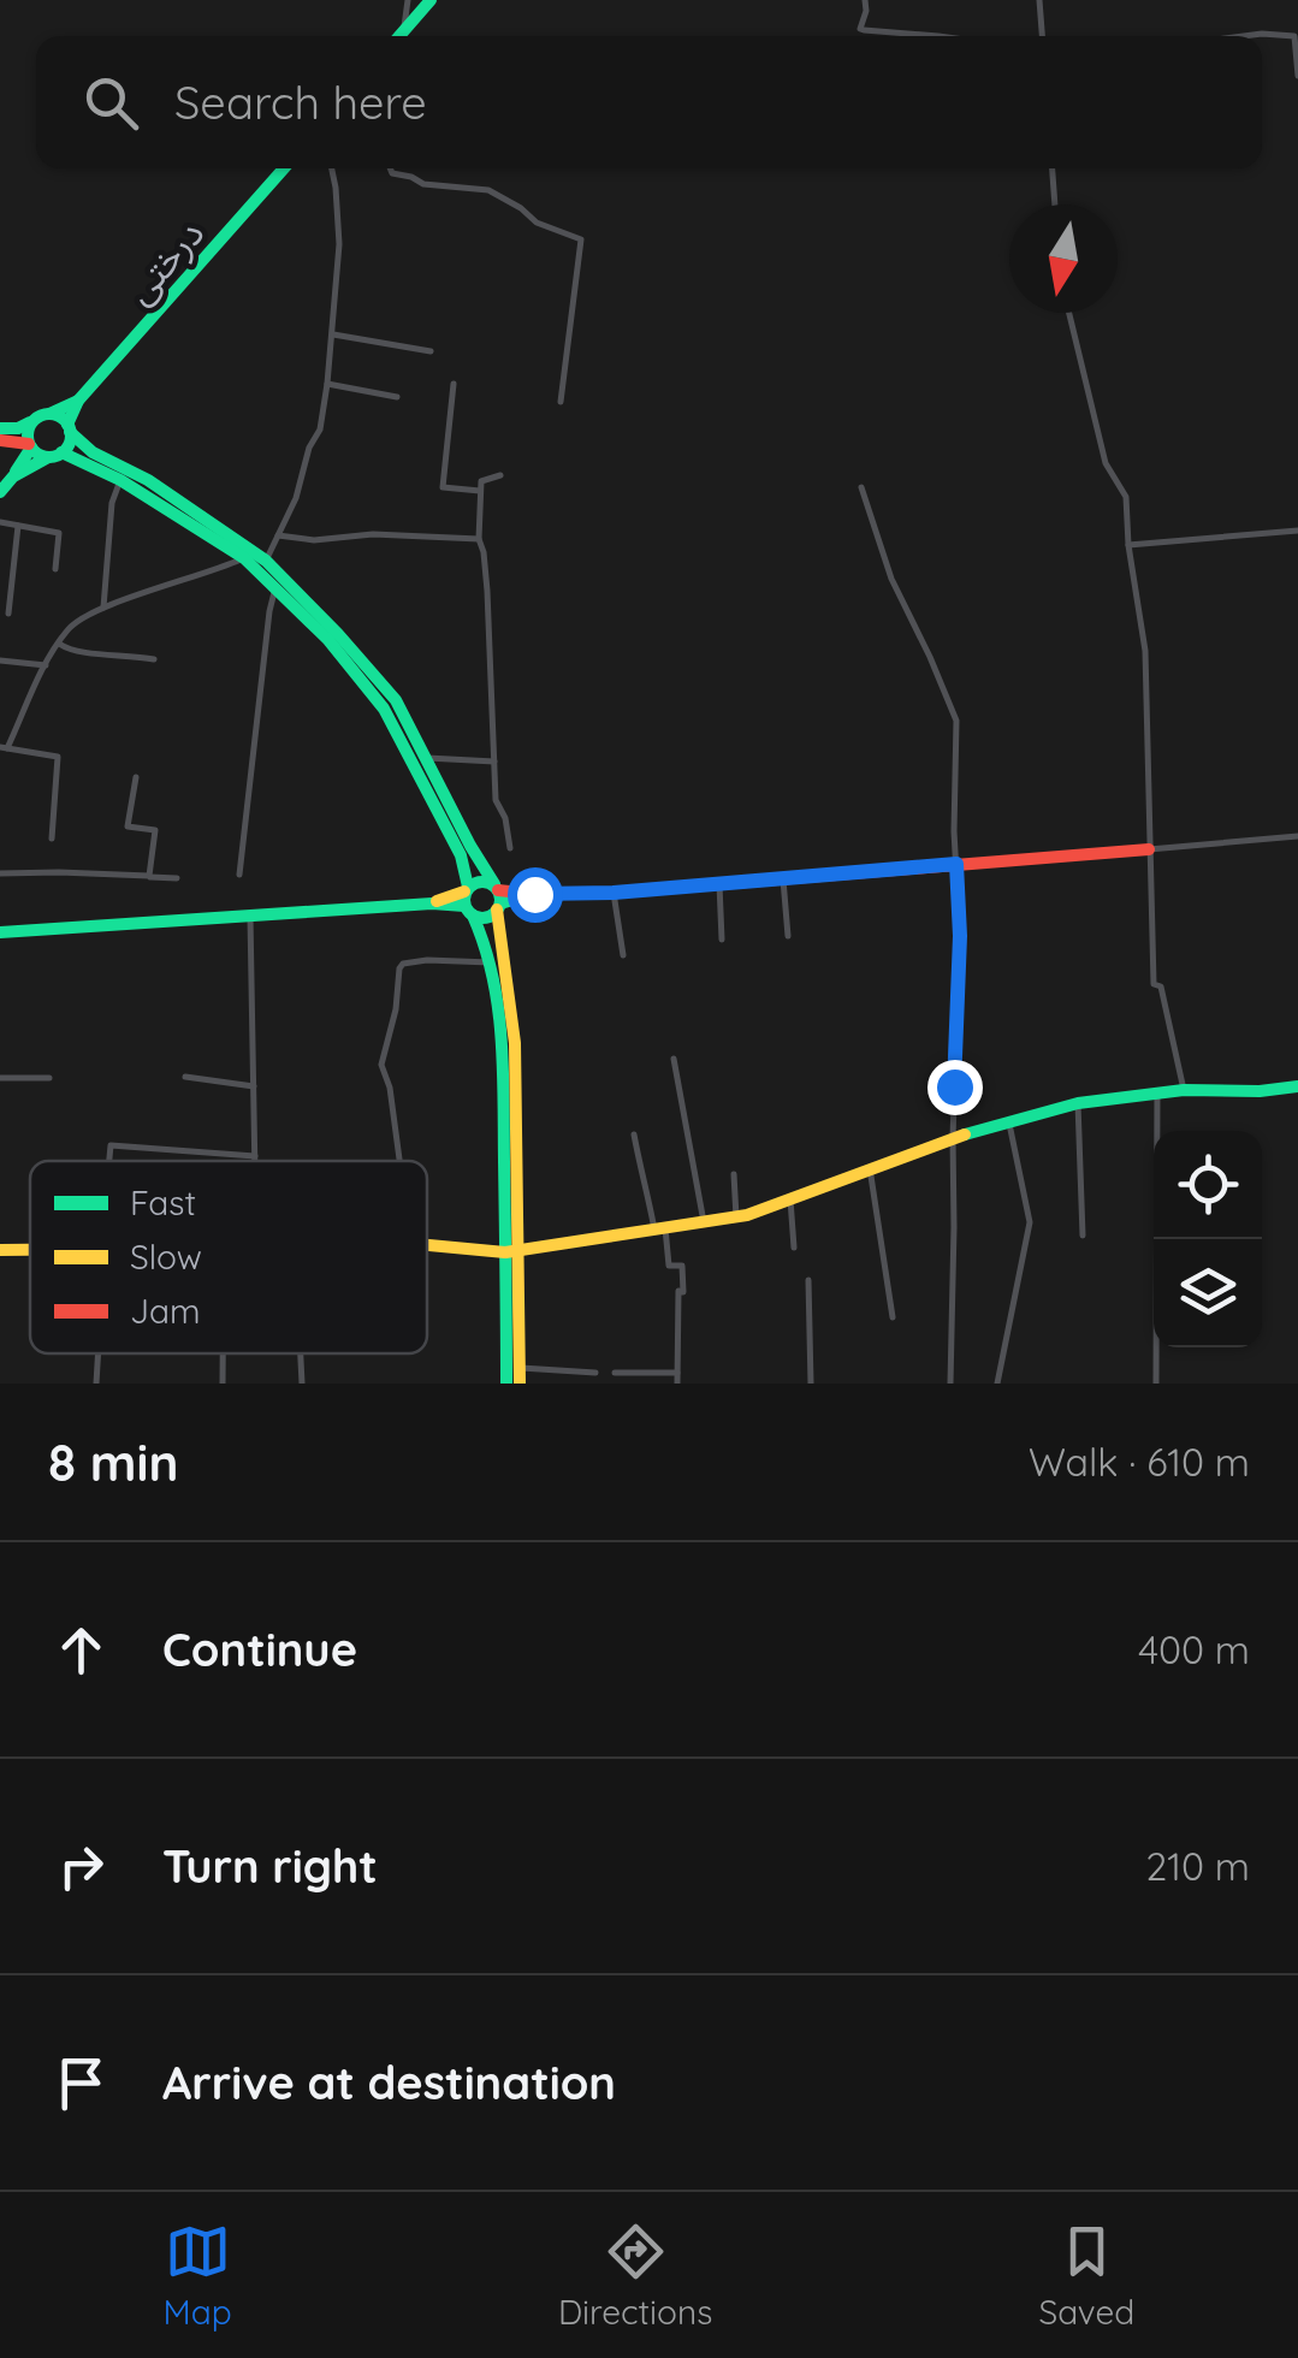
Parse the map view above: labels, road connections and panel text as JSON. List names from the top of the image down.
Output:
{
  "streets": {
    "main road": ["درختی"]
  },
  "legend": ["Fast", "Slow", "Jam"],
  "north": "bottom",
  "page": {
    "search": "Search here",
    "heading": ["8 min", "Walk · 610 m"],
    "list": [
      ["Continue", "400 m"],
      ["Turn right", "210 m"],
      "Arrive at destination"
    ],
    "nav": ["Map", "Directions", "Saved"]
  }
}
